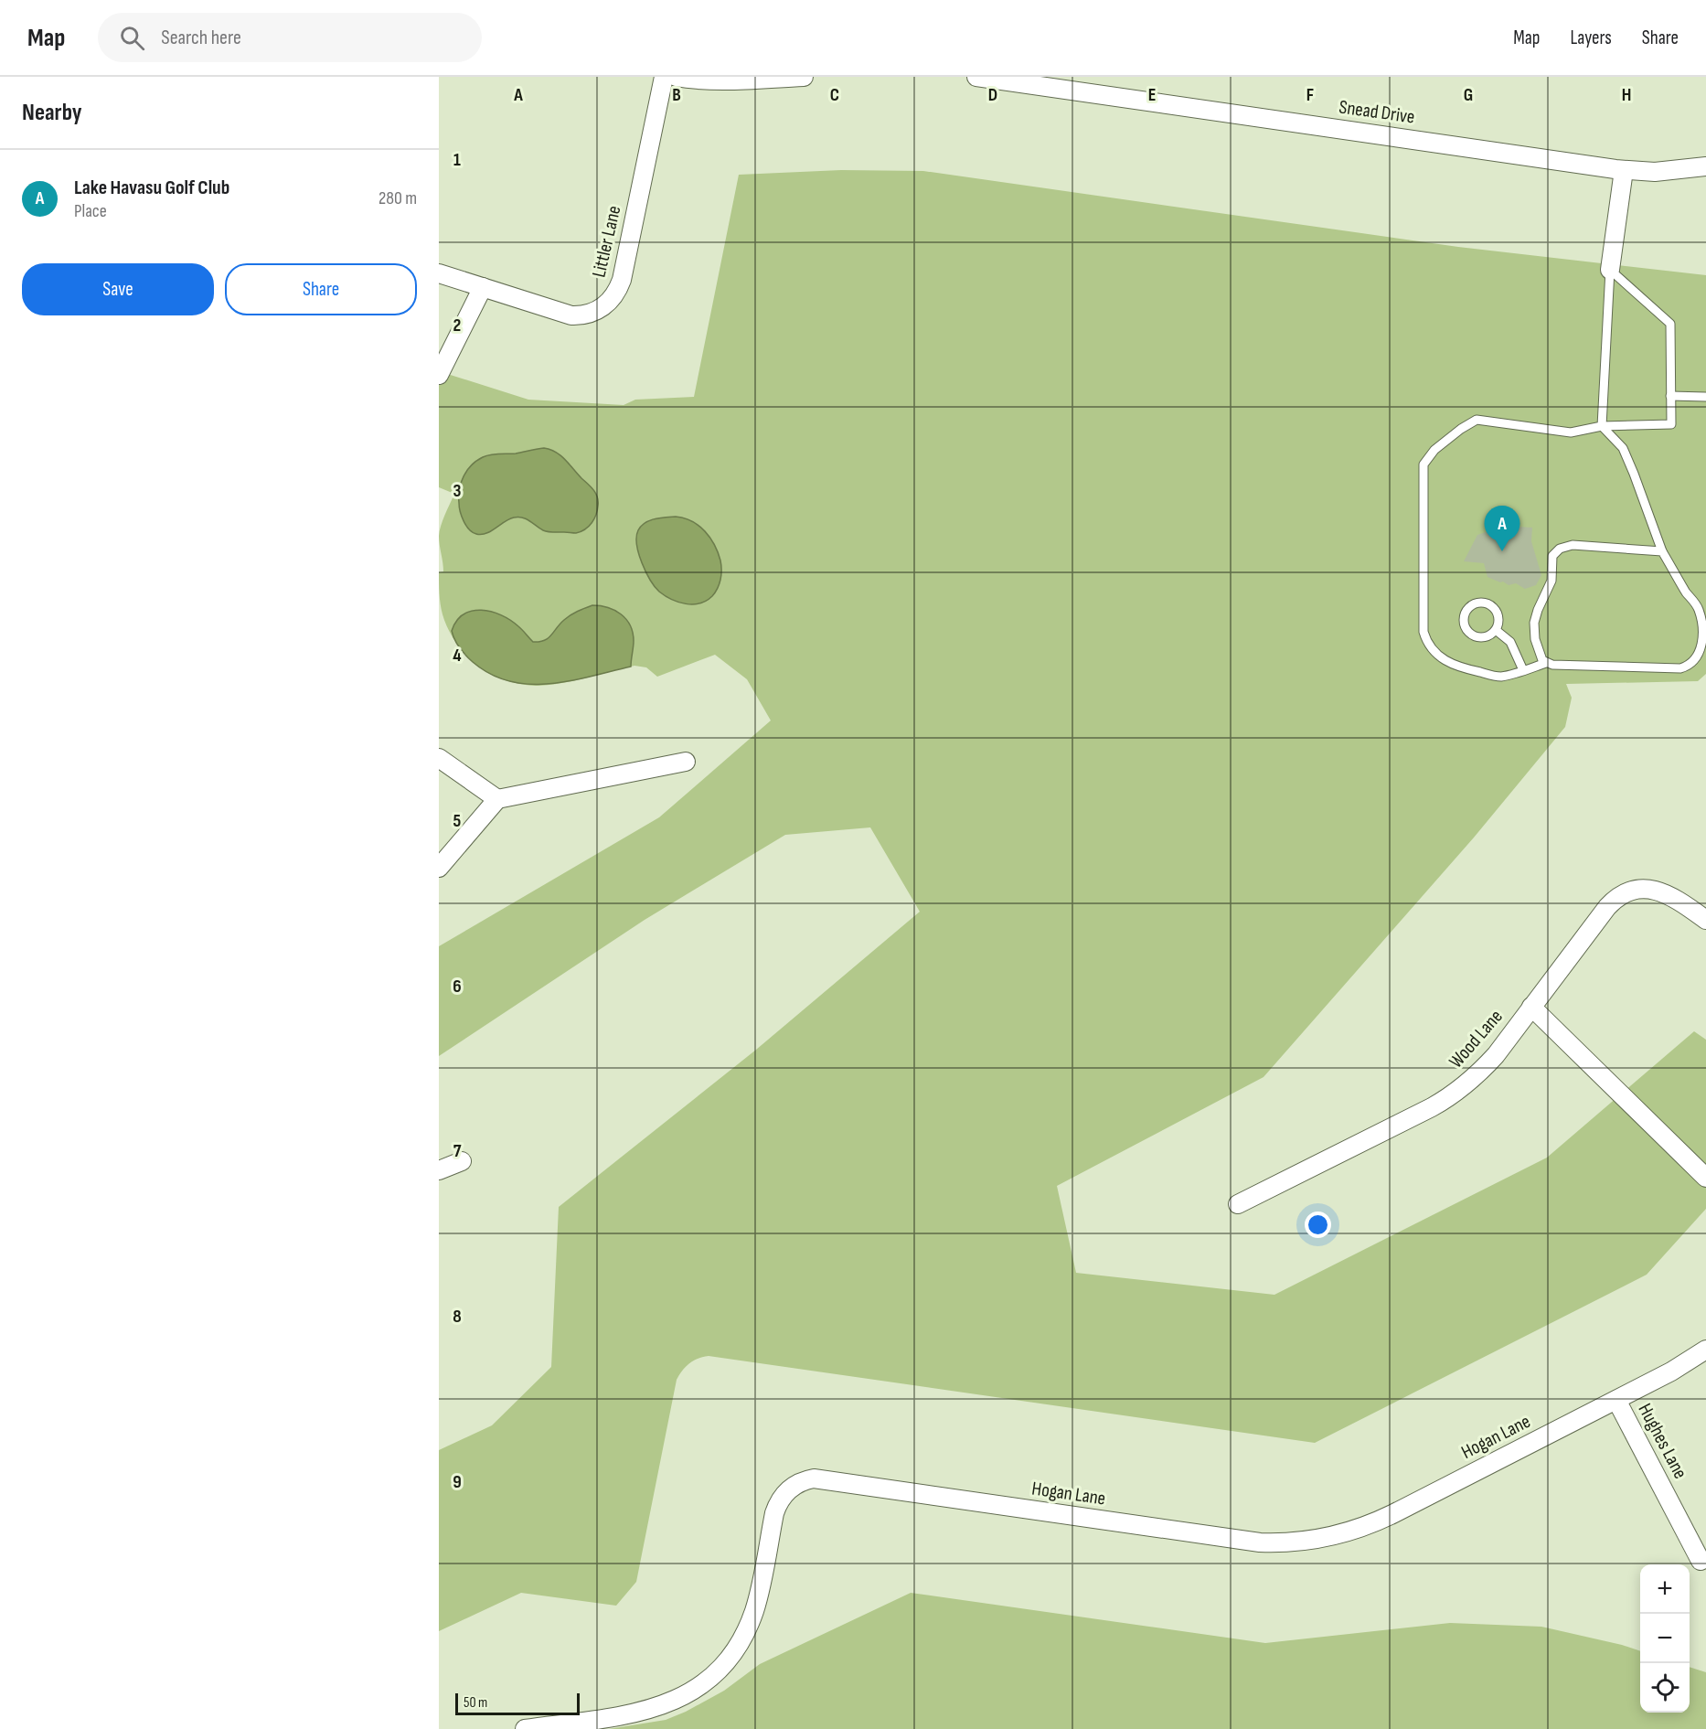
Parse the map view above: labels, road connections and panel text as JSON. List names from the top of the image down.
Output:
{
  "streets": {
    "street": [
      "Snead Drive",
      "Littler Lane",
      "Wood Lane",
      "Hogan Lane",
      "Hughes Lane"
    ]
  },
  "crossings": [
    ["Hogan Lane", "Hughes Lane"]
  ],
  "scale_bar": "50 m",
  "page": {
    "header": "Map",
    "search": "Search here",
    "nav": ["Map", "Layers", "Share"],
    "heading": "Nearby",
    "list": [
      {
        "mark": "A",
        "name": "Lake Havasu Golf Club",
        "note": "Place",
        "value": "280 m"
      }
    ],
    "buttons": ["Save", "Share"],
    "pins": "A",
    "map_buttons": ["+", "−"],
    "scale": "50 m"
  },
  "grid": {
    "columns": [
      "A",
      "B",
      "C",
      "D",
      "E",
      "F",
      "G",
      "H"
    ],
    "rows": [
      "1",
      "2",
      "3",
      "4",
      "5",
      "6",
      "7",
      "8",
      "9"
    ]
  }
}
